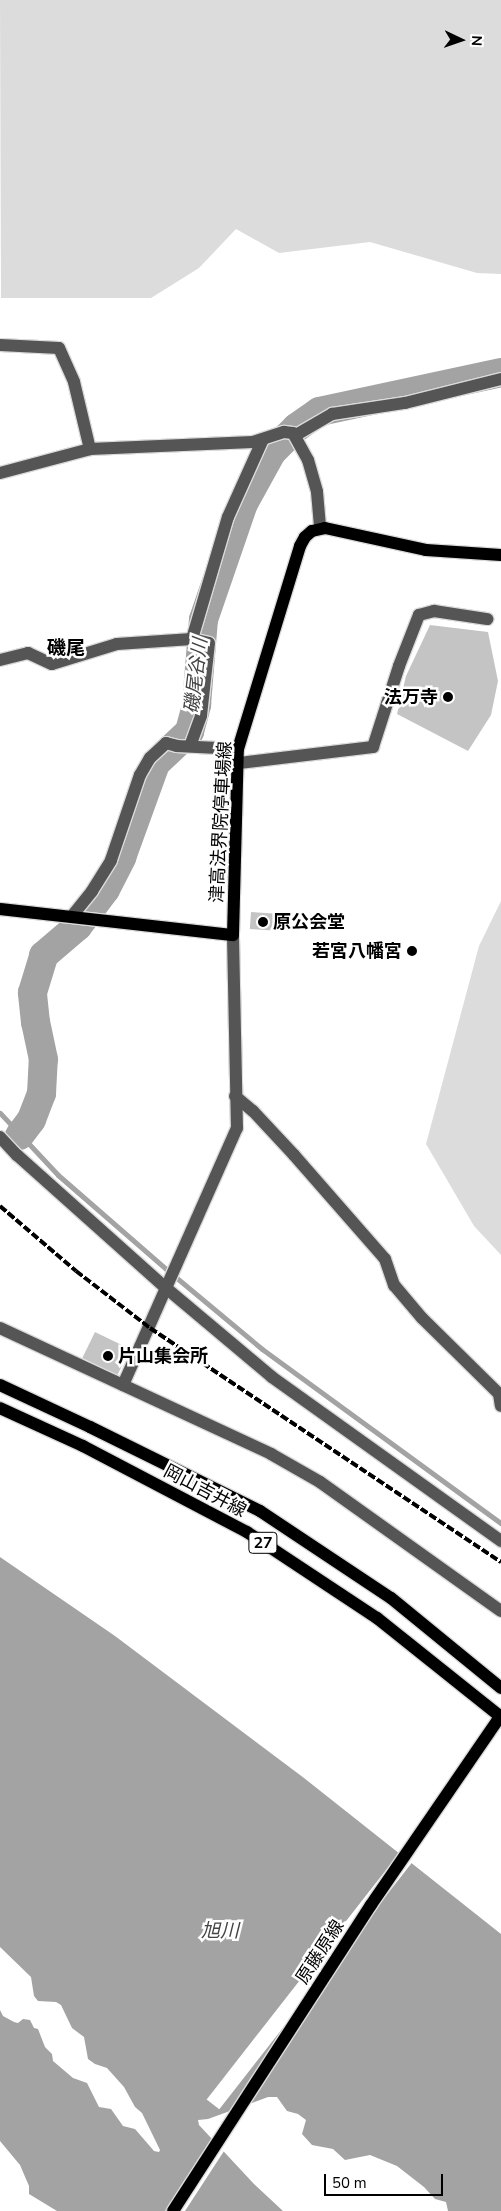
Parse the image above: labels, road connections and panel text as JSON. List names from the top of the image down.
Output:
{
  "streets": {
    "main road": [
      "津高法界院停車場線",
      "岡山吉井線",
      "27",
      "原藤原線"
    ]
  },
  "crossings": [
    ["岡山吉井線", "原藤原線"]
  ],
  "districts": ["磯尾"],
  "water": ["磯尾谷川", "旭川"],
  "places": [
    "法万寺",
    "原公会堂",
    "若宮八幡宮",
    "片山集会所"
  ],
  "scale_bar": "50 m",
  "north": "right"
}
